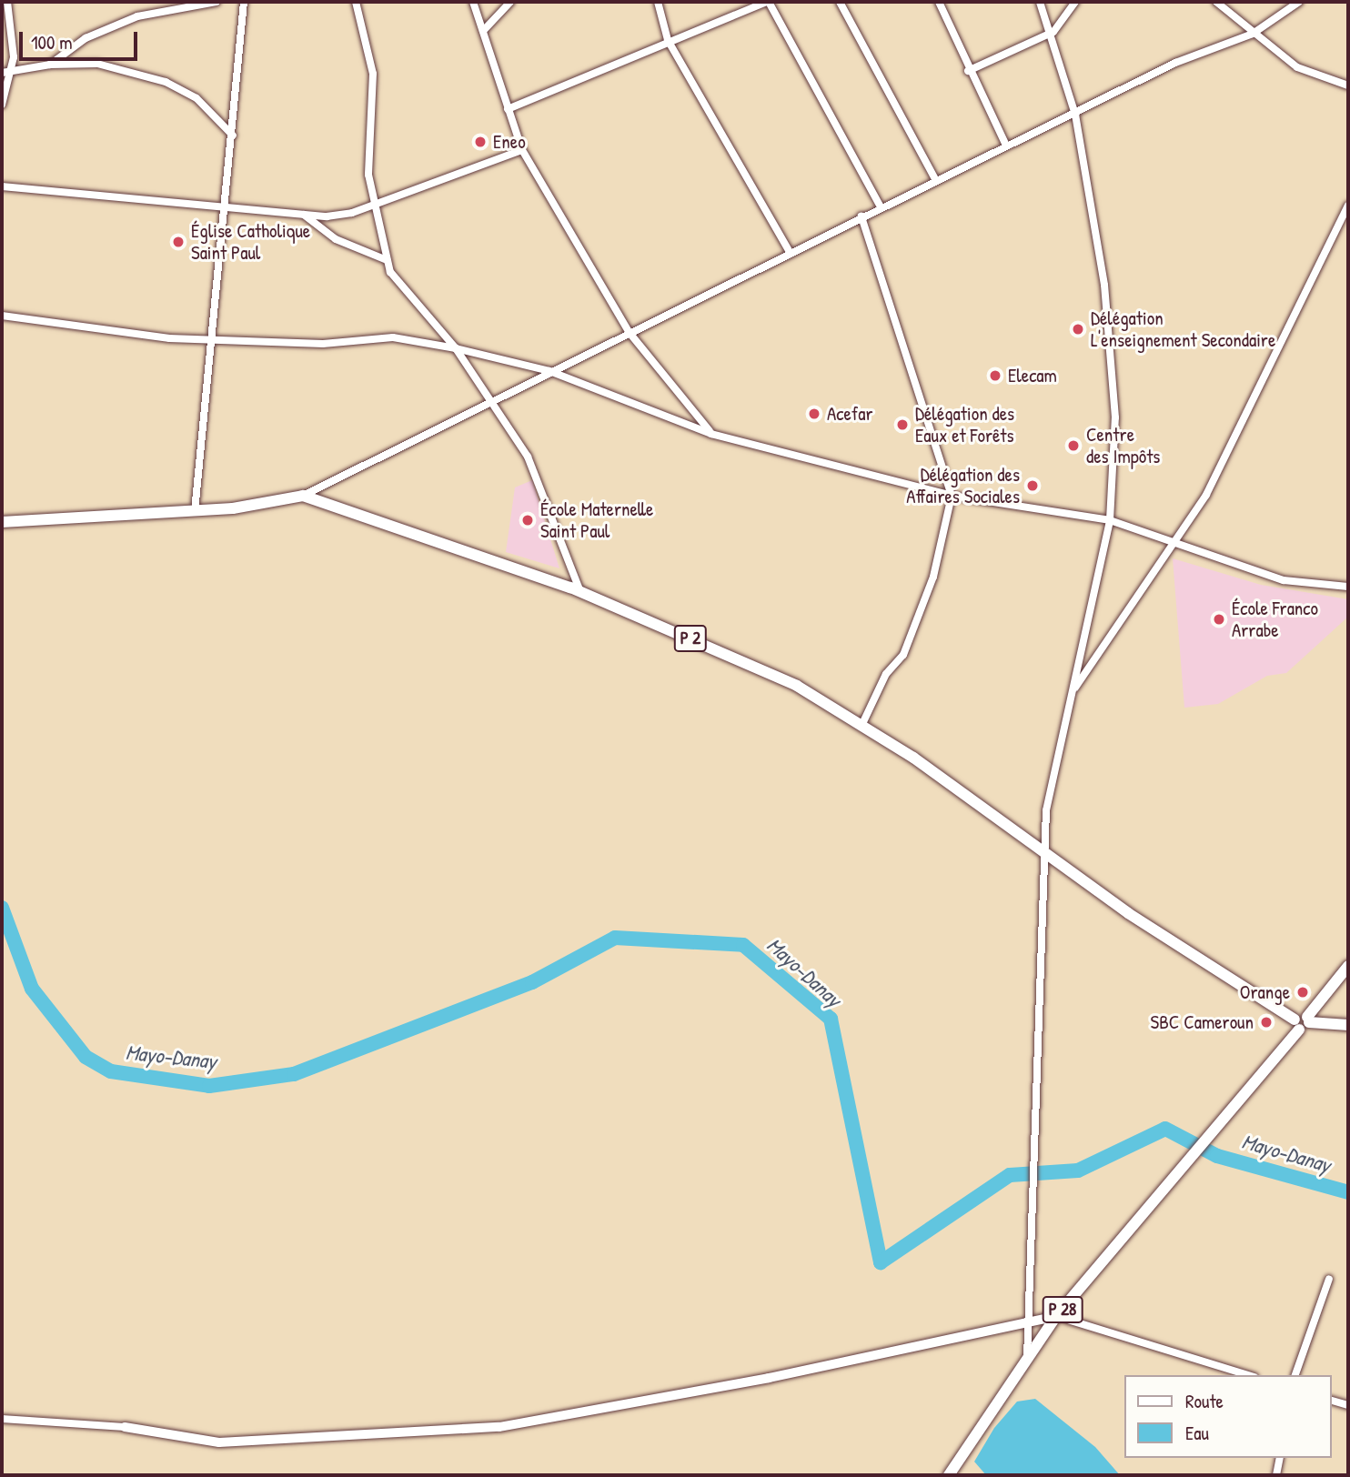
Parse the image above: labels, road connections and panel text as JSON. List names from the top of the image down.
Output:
{
  "streets": {
    "main road": ["P 2", "P 28"]
  },
  "crossings": [
    ["P 2", "P 28"]
  ],
  "water": ["Mayo-Danay"],
  "places": [
    "Eneo",
    "Église Catholique Saint Paul",
    "Délégation L'enseignement Secondaire",
    "Elecam",
    "Acefar",
    "Délégation des Eaux et Forêts",
    "Centre des Impôts",
    "Délégation des Affaires Sociales",
    "École Maternelle Saint Paul",
    "École Franco Arrabe",
    "Orange",
    "SBC Cameroun"
  ],
  "legend": ["Route", "Eau"],
  "scale_bar": "100 m"
}
